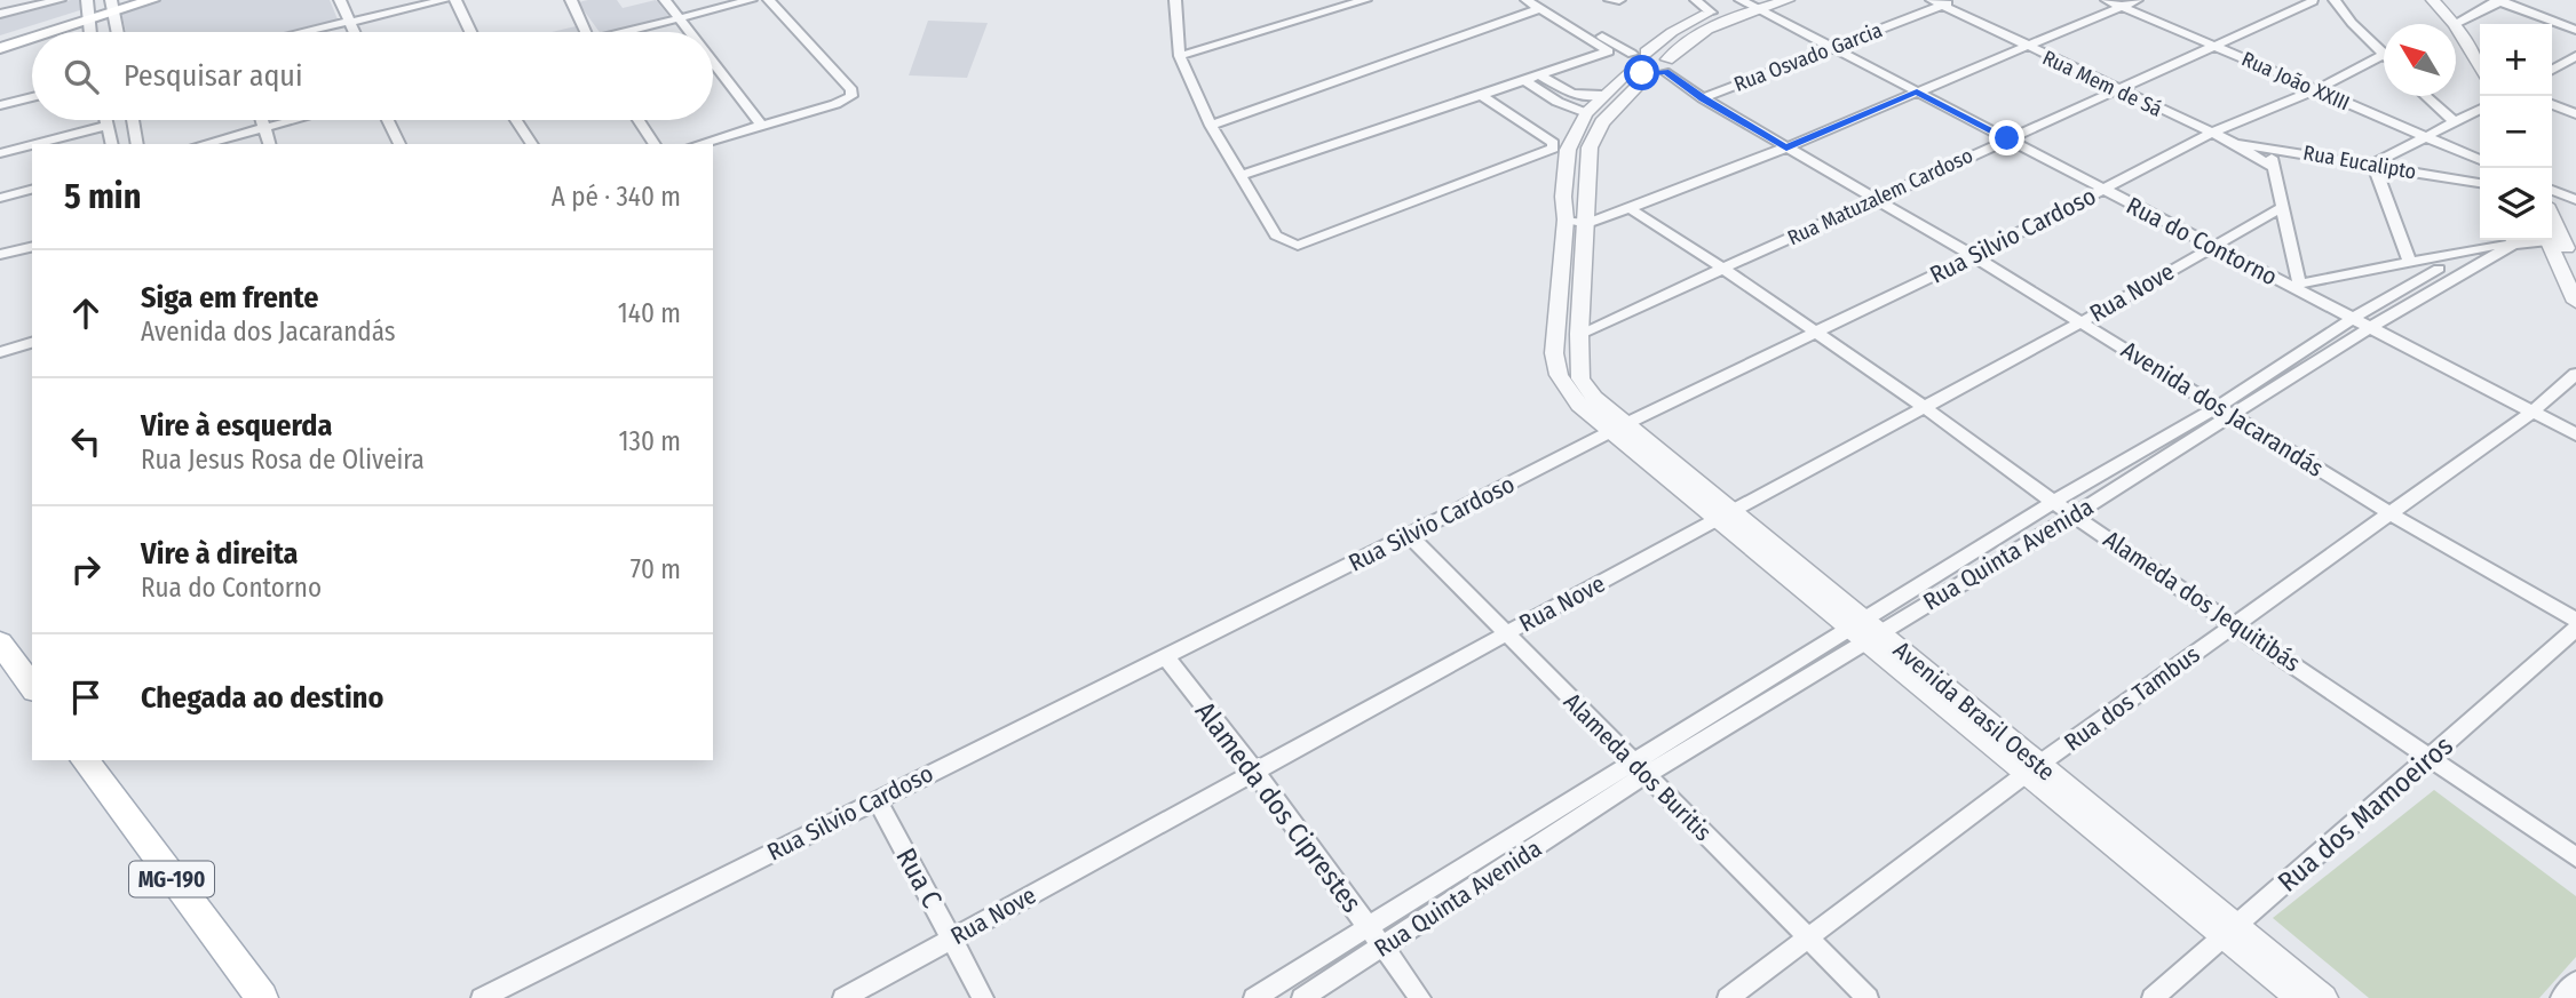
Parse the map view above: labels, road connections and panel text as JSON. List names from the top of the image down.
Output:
{
  "streets": {
    "main road": ["MG-190"],
    "street": [
      "Rua Osvado Garcia",
      "Rua João XXIII",
      "Rua Mem de Sá",
      "Rua Eucalipto",
      "Rua Matuzalem Cardoso",
      "Rua Silvio Cardoso",
      "Rua do Contorno",
      "Rua Nove",
      "Avenida dos Jacarandás",
      "Rua Quinta Avenida",
      "Alameda dos Jequitibás",
      "Rua dos Tambus",
      "Avenida Brasil Oeste",
      "Alameda dos Buritis",
      "Alameda dos Ciprestes",
      "Rua dos Mamoeiros",
      "Rua C"
    ]
  },
  "crossings": [
    ["Rua Osvado Garcia", "Rua Mem de Sá"],
    ["Rua Osvado Garcia", "Rua do Contorno"],
    ["Rua Osvado Garcia", "Avenida dos Jacarandás"],
    ["Rua João XXIII", "Rua Matuzalem Cardoso"],
    ["Rua João XXIII", "Rua Silvio Cardoso"],
    ["Rua Mem de Sá", "Rua Eucalipto"],
    ["Rua Mem de Sá", "Rua Matuzalem Cardoso"],
    ["Rua Mem de Sá", "Rua Silvio Cardoso"],
    ["Rua Matuzalem Cardoso", "Rua do Contorno"],
    ["Rua Matuzalem Cardoso", "Avenida dos Jacarandás"],
    ["Rua Matuzalem Cardoso", "Alameda dos Jequitibás"],
    ["Rua Silvio Cardoso", "Rua do Contorno"],
    ["Rua Silvio Cardoso", "Avenida dos Jacarandás"],
    ["Rua Silvio Cardoso", "Alameda dos Jequitibás"],
    ["Rua Silvio Cardoso", "Avenida Brasil Oeste"],
    ["Rua Silvio Cardoso", "Alameda dos Buritis"],
    ["Rua Silvio Cardoso", "Alameda dos Ciprestes"],
    ["Rua Silvio Cardoso", "Rua C"],
    ["Rua do Contorno", "Rua Nove"],
    ["Rua do Contorno", "Rua Quinta Avenida"],
    ["Rua do Contorno", "Rua dos Tambus"],
    ["Rua Nove", "Avenida dos Jacarandás"],
    ["Rua Nove", "Alameda dos Jequitibás"],
    ["Rua Nove", "Avenida Brasil Oeste"],
    ["Rua Nove", "Alameda dos Buritis"],
    ["Rua Nove", "Alameda dos Ciprestes"],
    ["Rua Nove", "Rua C"],
    ["Avenida dos Jacarandás", "Rua Quinta Avenida"],
    ["Avenida dos Jacarandás", "Rua dos Tambus"],
    ["Rua Quinta Avenida", "Alameda dos Jequitibás"],
    ["Rua Quinta Avenida", "Avenida Brasil Oeste"],
    ["Rua Quinta Avenida", "Alameda dos Buritis"],
    ["Rua Quinta Avenida", "Alameda dos Ciprestes"],
    ["Alameda dos Jequitibás", "Rua dos Tambus"],
    ["Alameda dos Jequitibás", "Rua dos Mamoeiros"],
    ["Rua dos Tambus", "Avenida Brasil Oeste"],
    ["Rua dos Tambus", "Alameda dos Buritis"],
    ["Avenida Brasil Oeste", "Rua dos Mamoeiros"]
  ],
  "north": "top left",
  "page": {
    "map_buttons": ["+", "−"],
    "search": "Pesquisar aqui",
    "heading": ["5 min", "A pé · 340 m"],
    "list": [
      ["Siga em frente", "Avenida dos Jacarandás", "140 m"],
      ["Vire à esquerda", "Rua Jesus Rosa de Oliveira", "130 m"],
      ["Vire à direita", "Rua do Contorno", "70 m"],
      "Chegada ao destino"
    ]
  }
}
